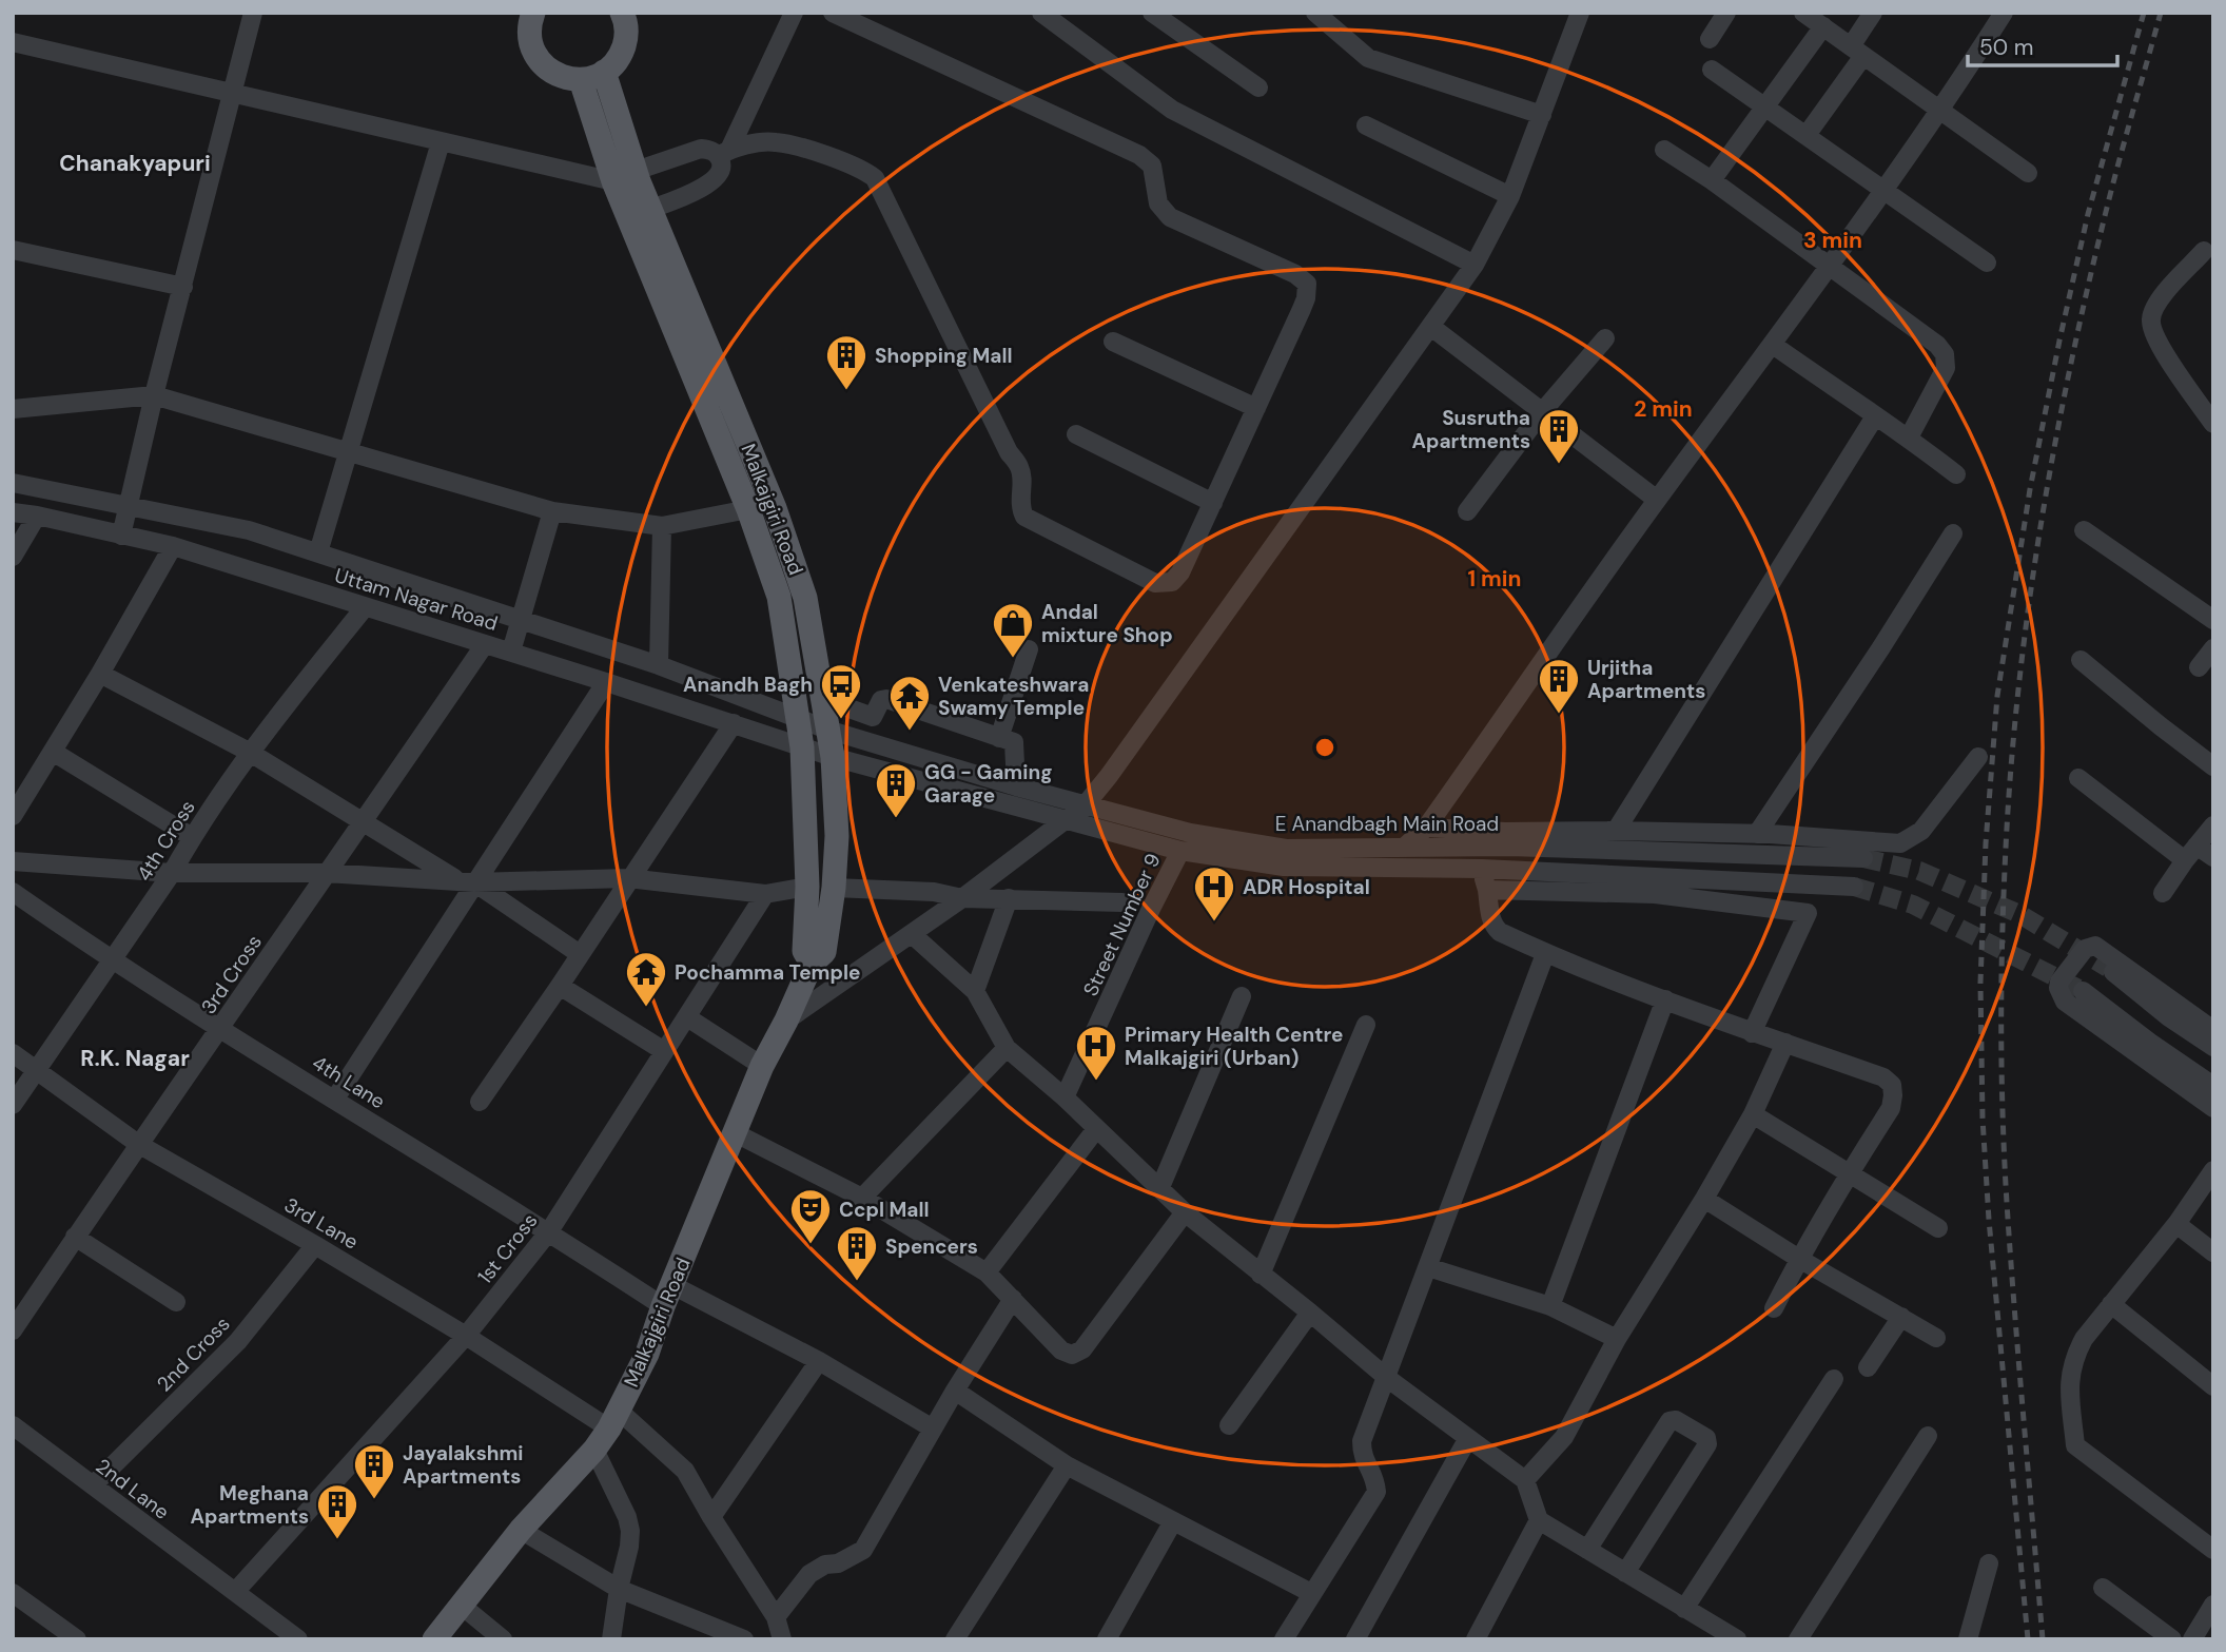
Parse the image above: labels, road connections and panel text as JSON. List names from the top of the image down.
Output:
{
  "streets": {
    "main road": ["Malkajgiri Road"],
    "street": [
      "Uttam Nagar Road",
      "E Anandbagh Main Road",
      "4th Cross",
      "Street Number 9",
      "3rd Cross",
      "4th Lane",
      "3rd Lane",
      "1st Cross",
      "2nd Cross",
      "2nd Lane"
    ]
  },
  "crossings": [
    ["Malkajgiri Road", "Uttam Nagar Road"],
    ["Malkajgiri Road", "E Anandbagh Main Road"],
    ["Malkajgiri Road", "4th Lane"],
    ["Malkajgiri Road", "3rd Lane"],
    ["Uttam Nagar Road", "E Anandbagh Main Road"],
    ["Uttam Nagar Road", "4th Cross"],
    ["Uttam Nagar Road", "3rd Cross"],
    ["E Anandbagh Main Road", "Street Number 9"],
    ["4th Cross", "4th Lane"],
    ["4th Cross", "3rd Lane"],
    ["3rd Cross", "4th Lane"],
    ["3rd Cross", "3rd Lane"],
    ["4th Lane", "1st Cross"],
    ["3rd Lane", "1st Cross"],
    ["3rd Lane", "2nd Cross"],
    ["1st Cross", "2nd Lane"],
    ["2nd Cross", "2nd Lane"]
  ],
  "districts": ["Chanakyapuri", "R.K. Nagar"],
  "places": {
    "building": [
      "Shopping Mall",
      "Susrutha Apartments",
      "Urjitha Apartments",
      "GG - Gaming Garage",
      "Spencers",
      "Jayalakshmi Apartments",
      "Meghana Apartments"
    ],
    "shop": ["Andal mixture Shop"],
    "bus stop": ["Anandh Bagh"],
    "temple": ["Venkateshwara Swamy Temple", "Pochamma Temple"],
    "hospital": ["ADR Hospital", "Primary Health Centre Malkajgiri (Urban)"],
    "theatre": ["Ccpl Mall"]
  },
  "scale_bar": "50 m",
  "rings": ["3 min", "2 min", "1 min"]
}
